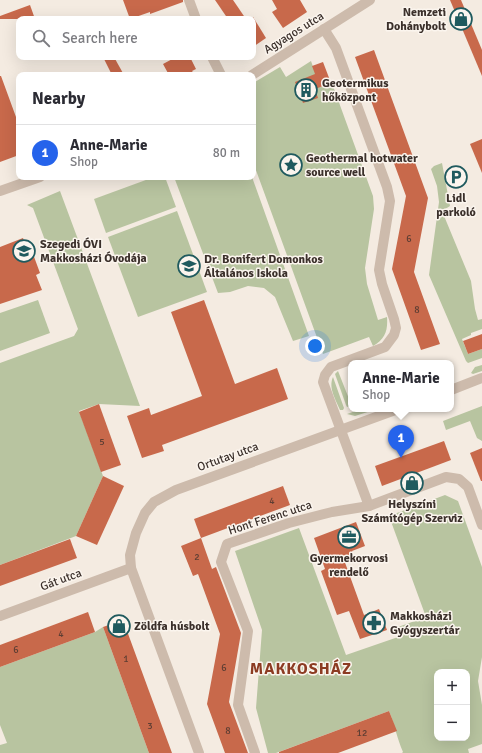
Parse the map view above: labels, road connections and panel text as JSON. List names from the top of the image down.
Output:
{
  "streets": {
    "street": [
      "Agyagos utca",
      "Ortutay utca",
      "Hont Ferenc utca",
      "Gát utca"
    ]
  },
  "crossings": [
    ["Ortutay utca", "Gát utca"]
  ],
  "districts": ["MAKKOSHÁZ"],
  "places": {
    "shop": ["Nemzeti Dohánybolt", "Helyszíni Számítógép Szerviz", "Zöldfa húsbolt"],
    "building": ["Geotermikus hőközpont"],
    "place": ["Geothermal hotwater source well"],
    "parking": ["Lidl parkoló"],
    "school or university": ["Szegedi ÓVI Makkosházi Óvodája", "Dr. Bonifert Domonkos Általános Iskola"],
    "office": ["Gyermekorvosi rendelő"],
    "pharmacy": ["Makkosházi Gyógyszertár"]
  },
  "house_numbers": [
    "6",
    "8",
    "5",
    "4",
    "2",
    "4",
    "6",
    "1",
    "6",
    "3",
    "8",
    "12"
  ],
  "page": {
    "search": "Search here",
    "heading": "Nearby",
    "list": [
      {
        "mark": "1",
        "name": "Anne-Marie",
        "note": "Shop",
        "value": "80 m"
      }
    ],
    "popup": ["Anne-Marie", "Shop"],
    "pins": "1",
    "map_buttons": ["+", "−"]
  }
}
